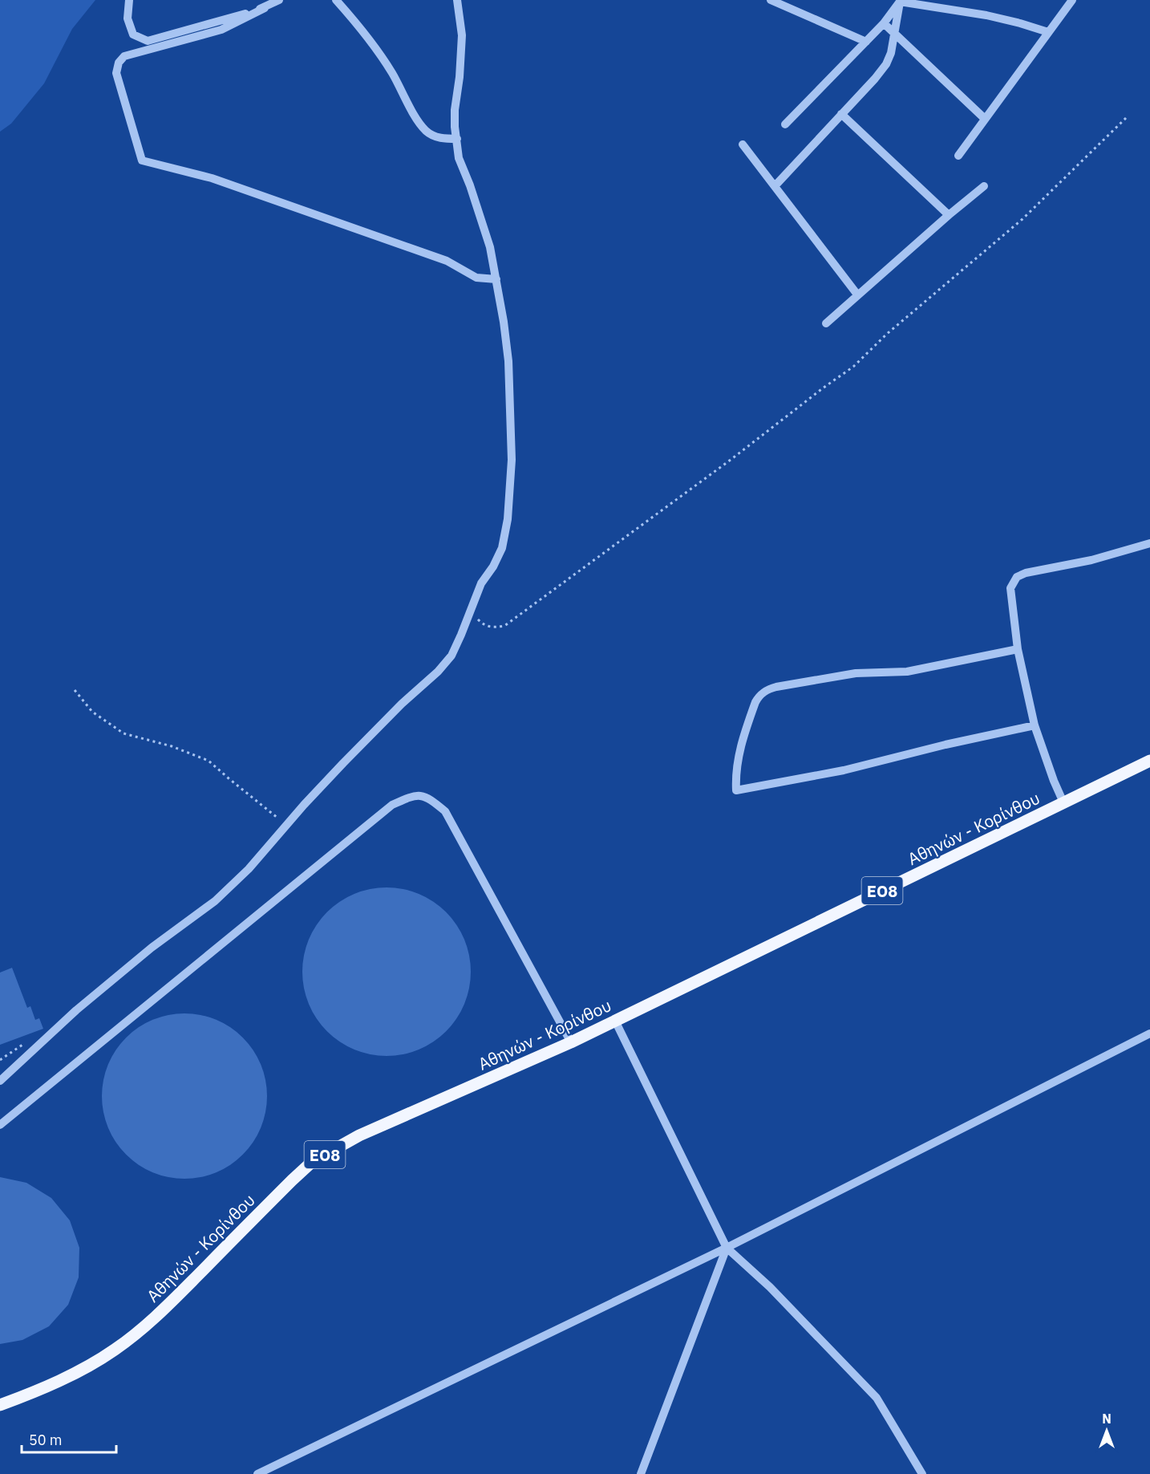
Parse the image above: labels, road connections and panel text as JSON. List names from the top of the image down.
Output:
{
  "streets": {
    "main road": ["Αθηνών - Κορίνθου", "ΕΟ8"]
  },
  "scale_bar": "50 m",
  "north": "top"
}
